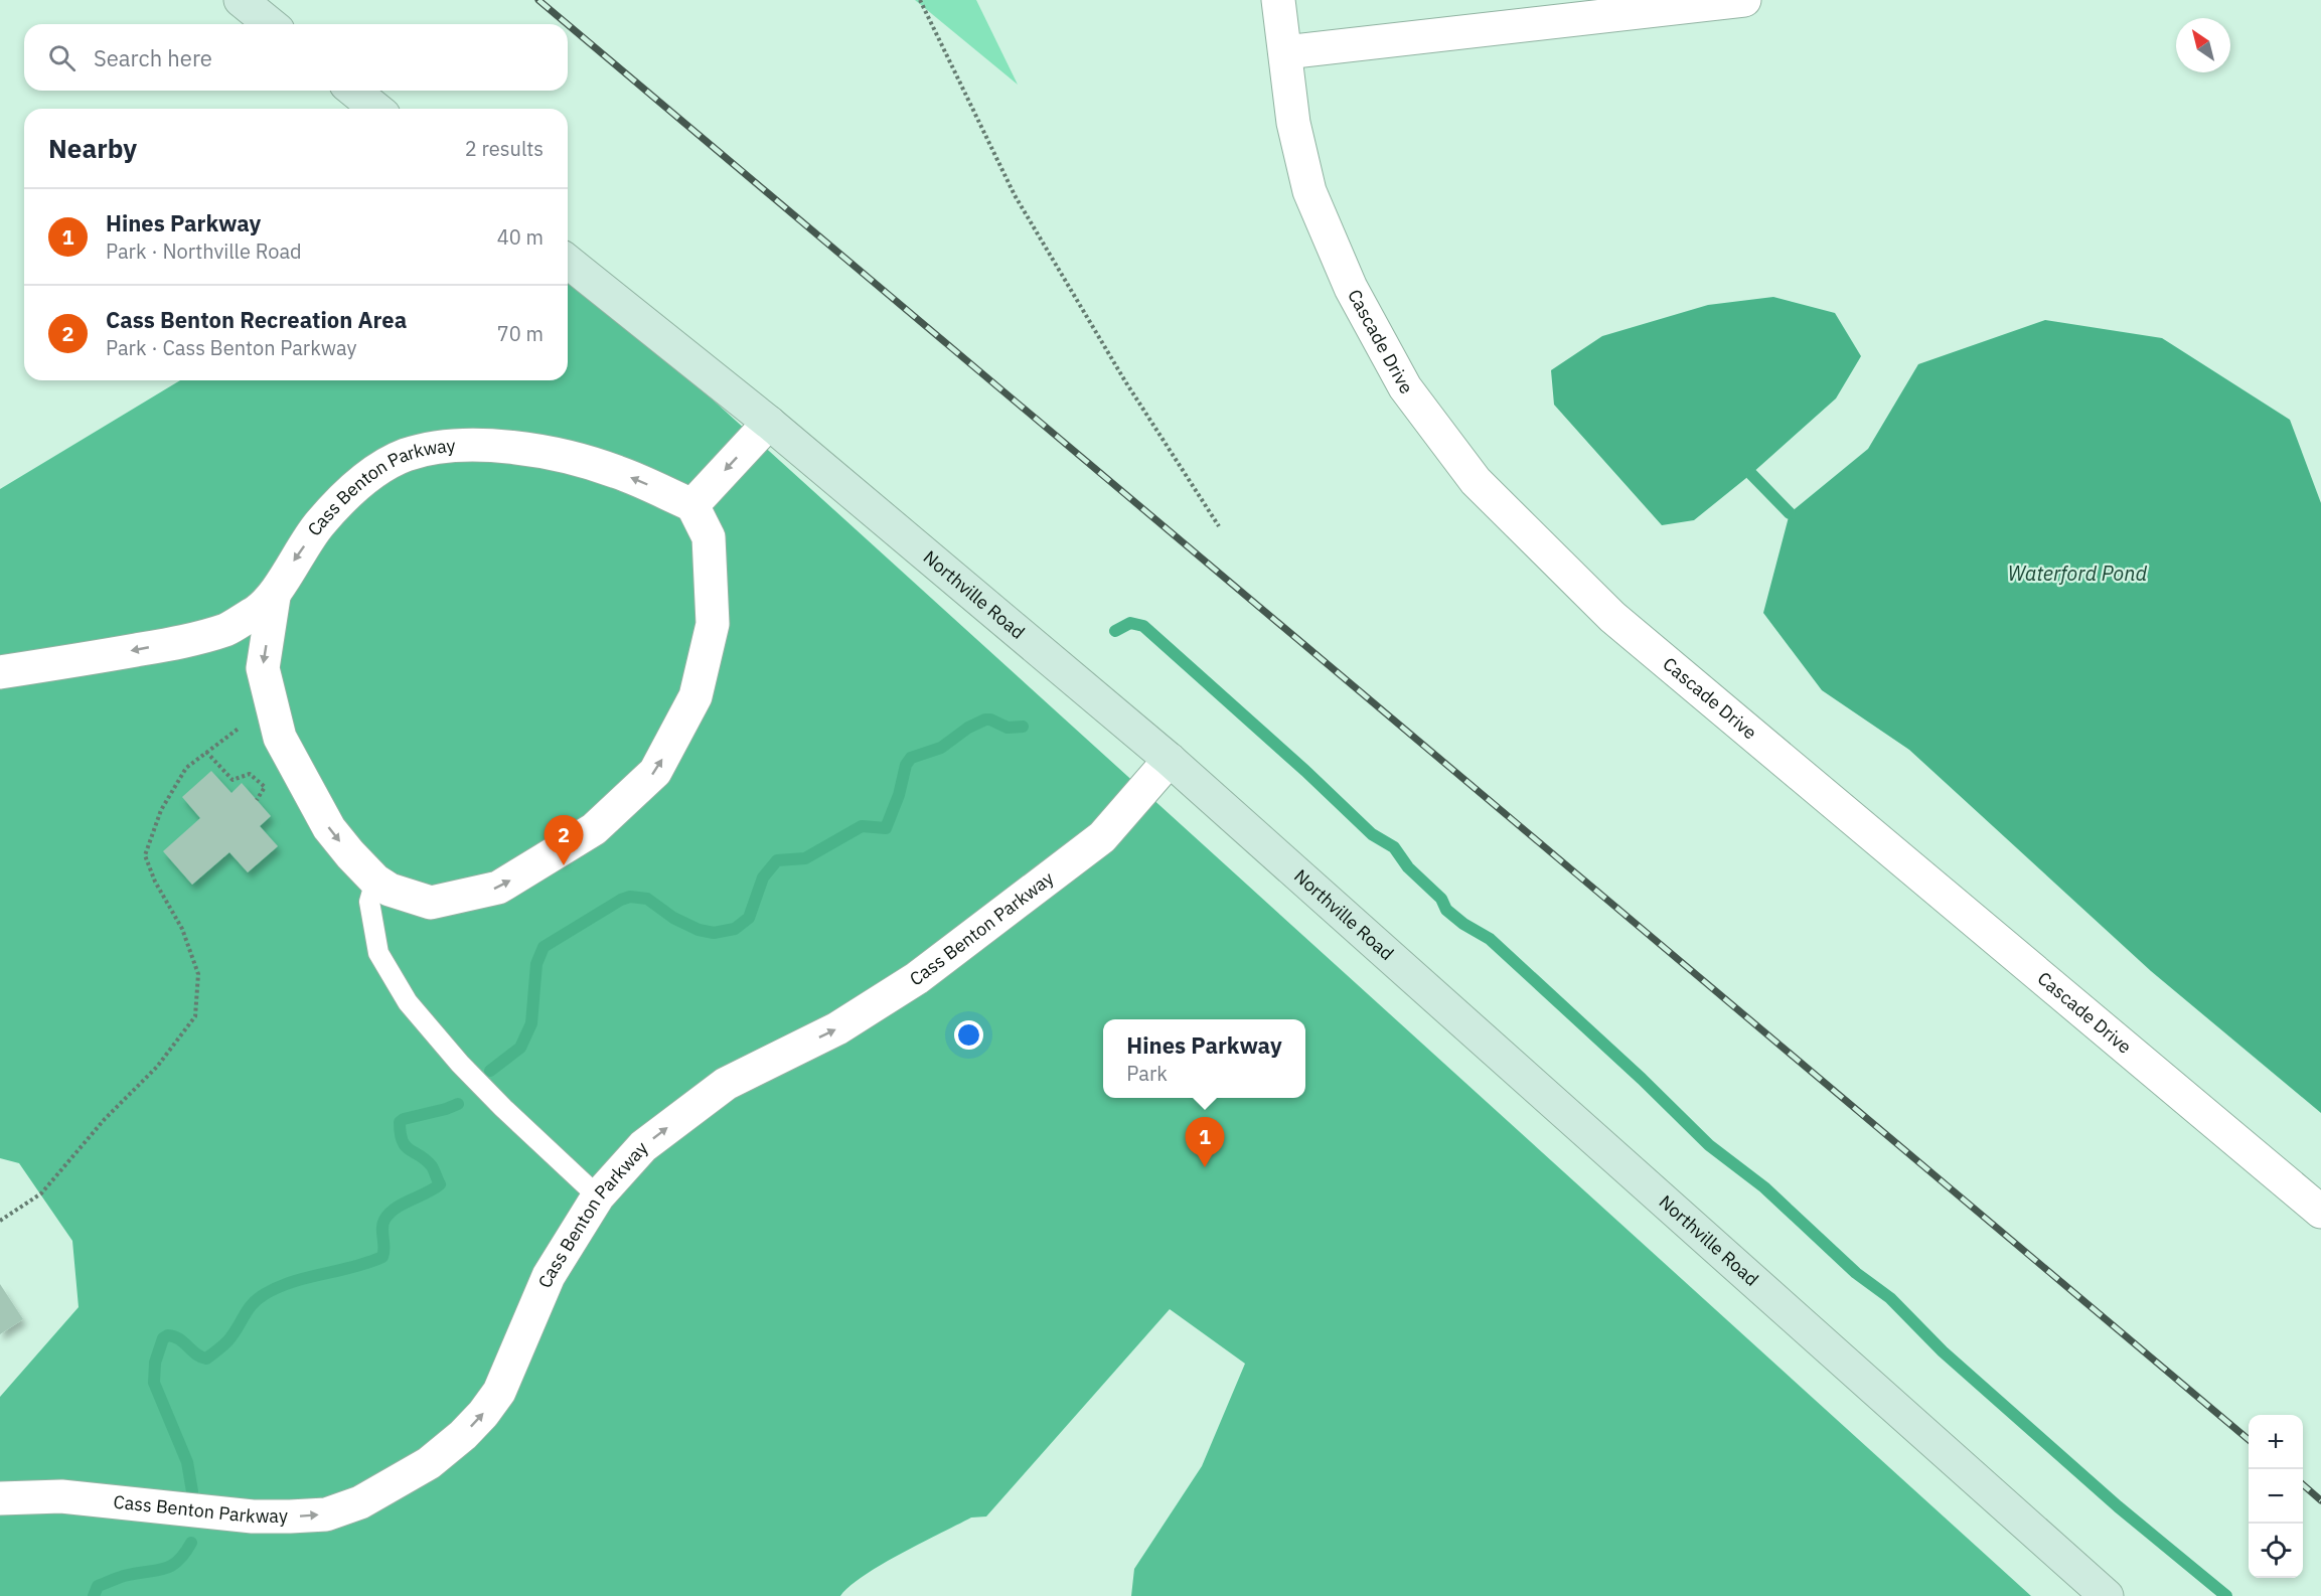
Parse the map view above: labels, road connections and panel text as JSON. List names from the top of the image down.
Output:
{
  "streets": {
    "street": ["Cascade Drive", "Cass Benton Parkway", "Northville Road"]
  },
  "crossings": [
    ["Cass Benton Parkway", "Northville Road"]
  ],
  "water": ["Waterford Pond"],
  "north": "top left",
  "page": {
    "search": "Search here",
    "heading": ["Nearby", "2 results"],
    "list": [
      {
        "mark": "1",
        "name": "Hines Parkway",
        "note": "Park · Northville Road",
        "value": "40 m"
      },
      {
        "mark": "2",
        "name": "Cass Benton Recreation Area",
        "note": "Park · Cass Benton Parkway",
        "value": "70 m"
      }
    ],
    "pins": ["2", "1"],
    "popup": ["Hines Parkway", "Park"],
    "map_buttons": ["+", "−"]
  }
}
